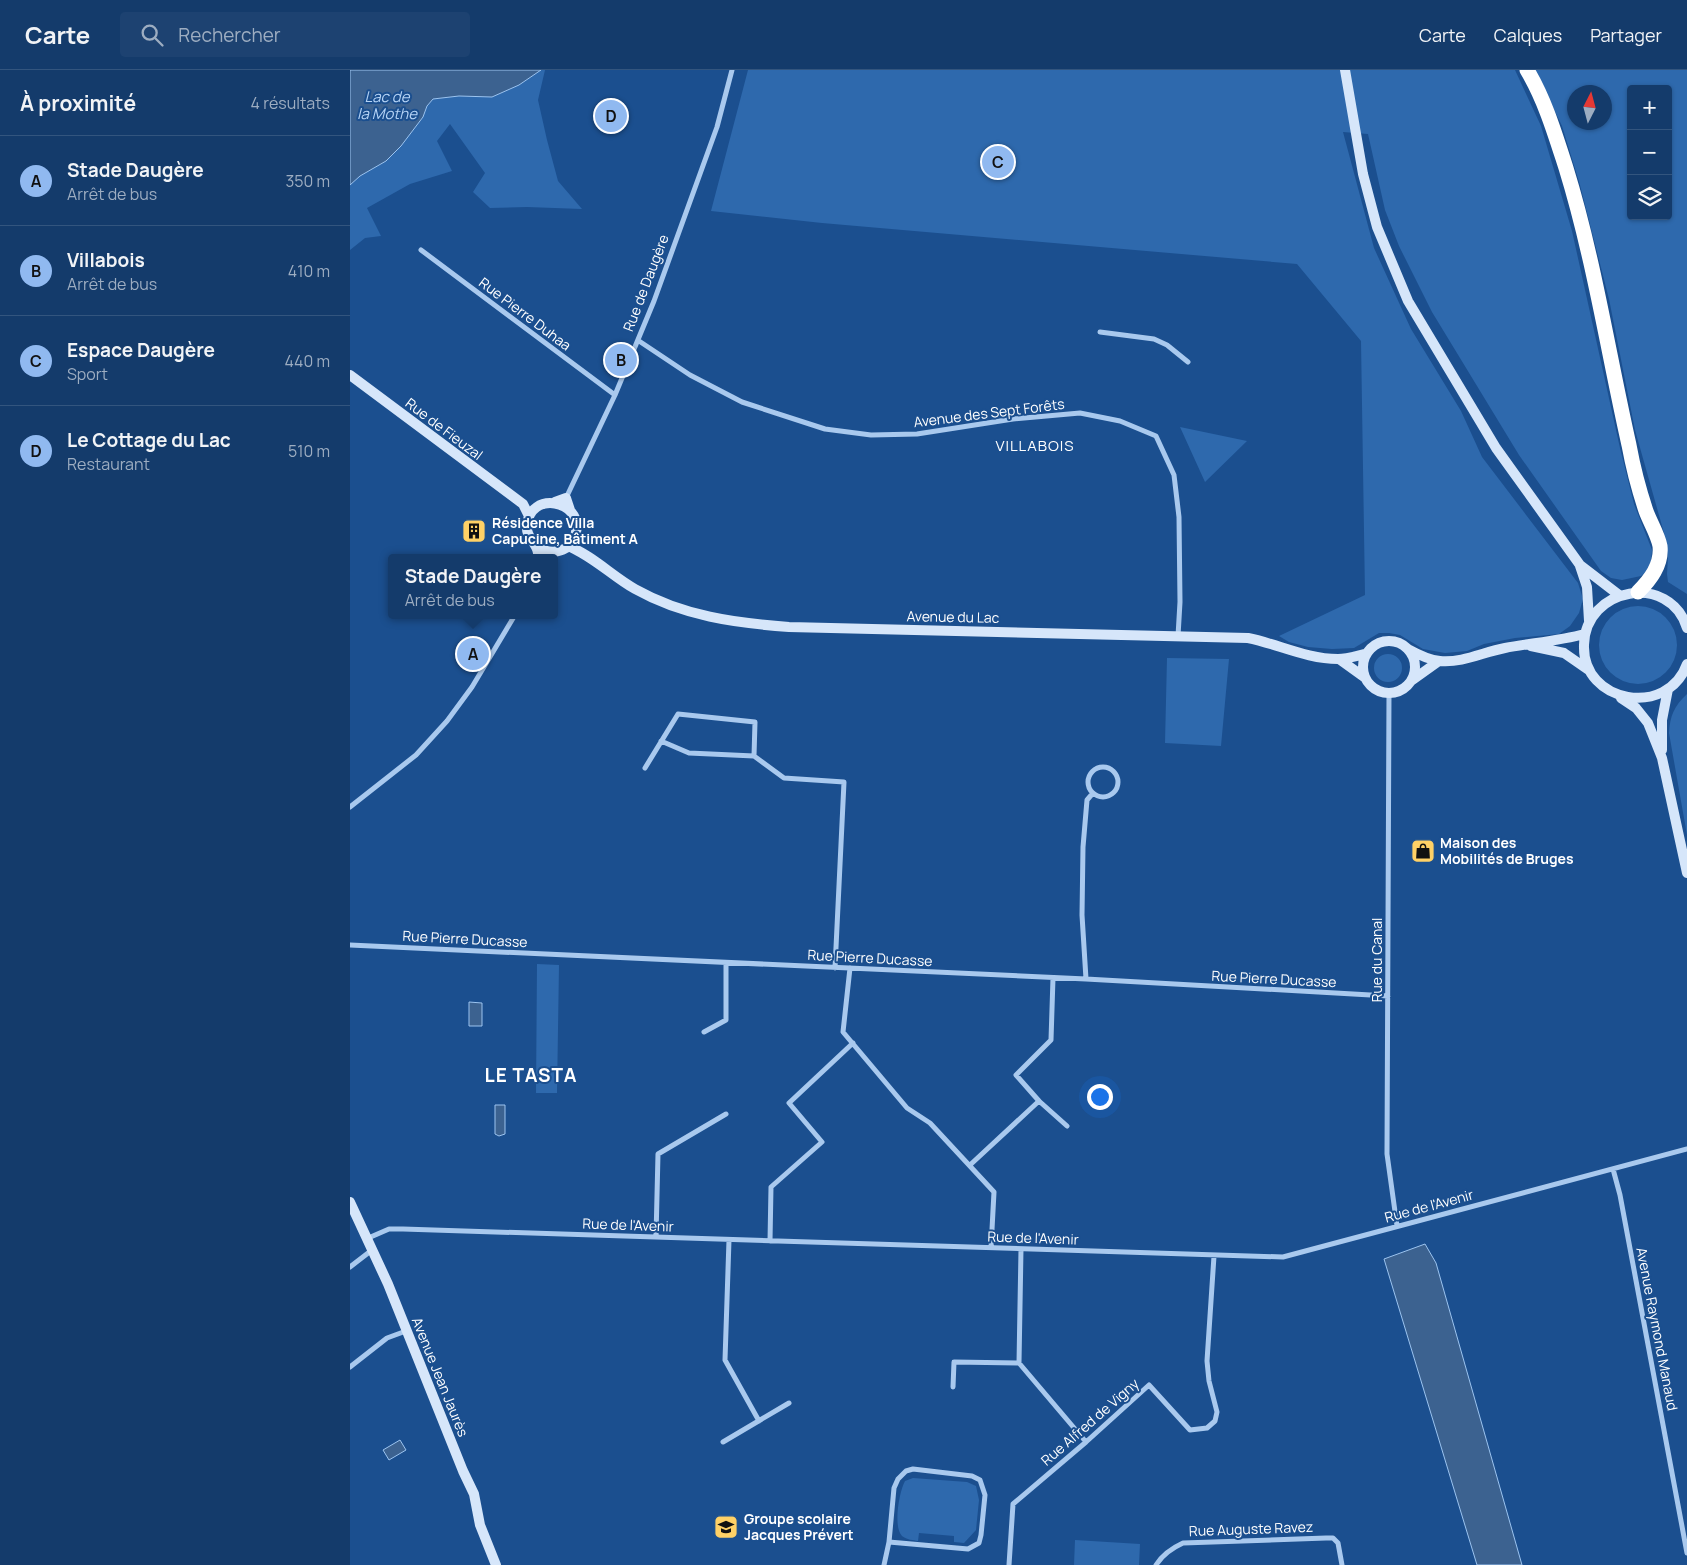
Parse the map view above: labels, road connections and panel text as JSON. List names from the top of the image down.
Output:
{
  "streets": {
    "street": [
      "Rue de Daugère",
      "Rue Pierre Duhaa",
      "Avenue des Sept Forêts",
      "Rue de Fieuzal",
      "Avenue du Lac",
      "Rue Pierre Ducasse",
      "Rue du Canal",
      "Rue de l'Avenir",
      "Avenue Raymond Manaud",
      "Avenue Jean Jaurès",
      "Rue Alfred de Vigny",
      "Rue Auguste Ravez"
    ]
  },
  "crossings": [
    ["Rue de Daugère", "Rue Pierre Duhaa"],
    ["Rue de Daugère", "Avenue des Sept Forêts"],
    ["Avenue des Sept Forêts", "Avenue du Lac"],
    ["Avenue du Lac", "Rue du Canal"],
    ["Rue Pierre Ducasse", "Rue du Canal"],
    ["Rue du Canal", "Rue de l'Avenir"],
    ["Rue de l'Avenir", "Avenue Raymond Manaud"],
    ["Rue de l'Avenir", "Avenue Jean Jaurès"],
    ["Rue de l'Avenir", "Rue Alfred de Vigny"]
  ],
  "districts": ["VILLABOIS", "LE TASTA"],
  "water": ["Lac de la Mothe"],
  "places": {
    "building": ["Résidence Villa Capucine, Bâtiment A"],
    "shop": ["Maison des Mobilités de Bruges"],
    "school or university": ["Groupe scolaire Jacques Prévert"]
  },
  "north": "top",
  "page": {
    "header": "Carte",
    "search": "Rechercher",
    "nav": ["Carte", "Calques", "Partager"],
    "heading": ["À proximité", "4 résultats"],
    "map_buttons": ["+", "−"],
    "pins": [
      "D",
      "C",
      "B",
      "A"
    ],
    "list": [
      {
        "mark": "A",
        "name": "Stade Daugère",
        "note": "Arrêt de bus",
        "value": "350 m"
      },
      {
        "mark": "B",
        "name": "Villabois",
        "note": "Arrêt de bus",
        "value": "410 m"
      },
      {
        "mark": "C",
        "name": "Espace Daugère",
        "note": "Sport",
        "value": "440 m"
      },
      {
        "mark": "D",
        "name": "Le Cottage du Lac",
        "note": "Restaurant",
        "value": "510 m"
      }
    ],
    "popup": ["Stade Daugère", "Arrêt de bus"]
  }
}
